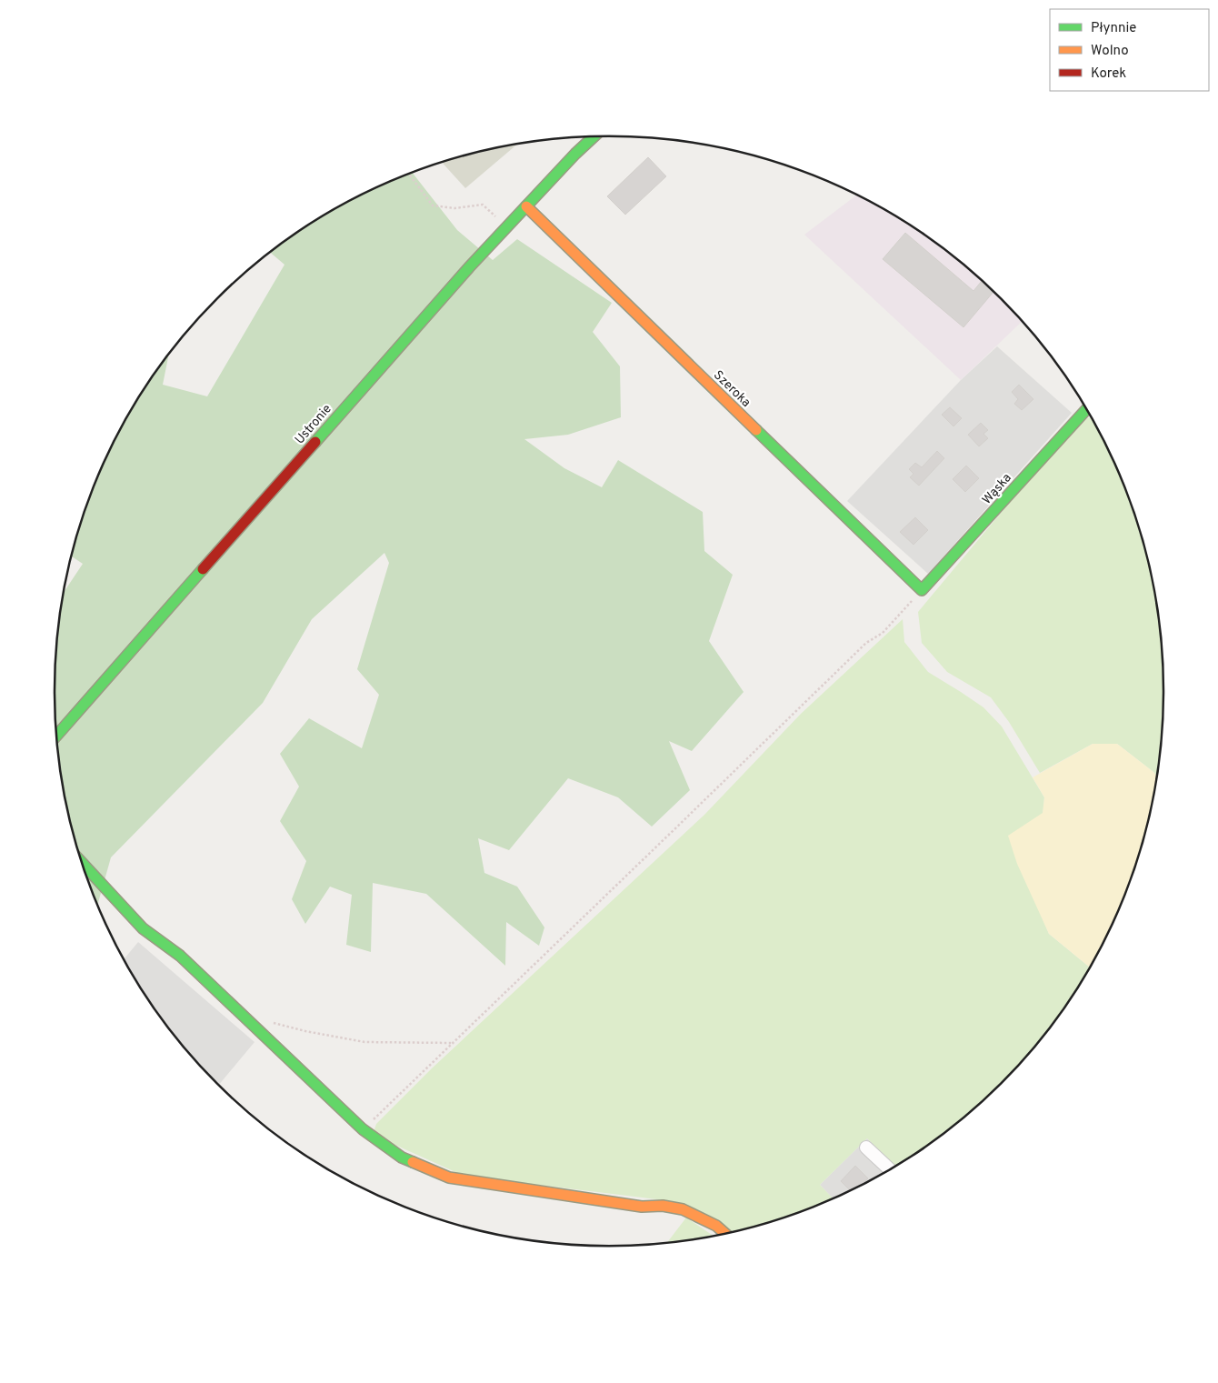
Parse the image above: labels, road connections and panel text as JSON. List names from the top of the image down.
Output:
{
  "streets": {
    "street": ["Szeroka", "Ustronie", "Wąska"]
  },
  "crossings": [
    ["Szeroka", "Ustronie"],
    ["Szeroka", "Wąska"]
  ],
  "legend": ["Płynnie", "Wolno", "Korek"]
}
